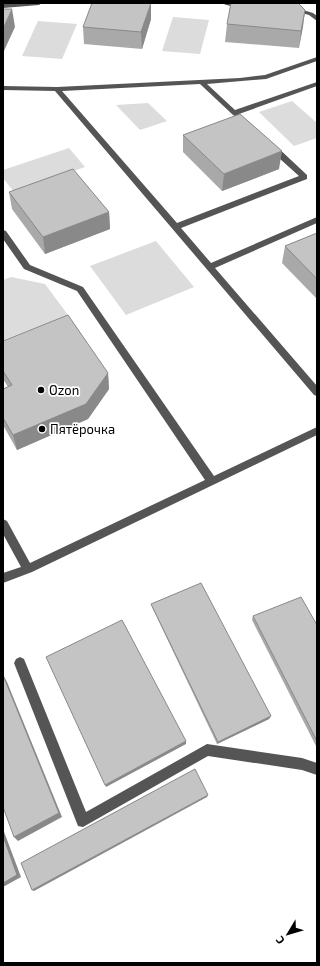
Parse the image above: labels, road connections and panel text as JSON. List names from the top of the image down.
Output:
{
  "places": ["Ozon", "Пятёрочка"],
  "north": "bottom left"
}
